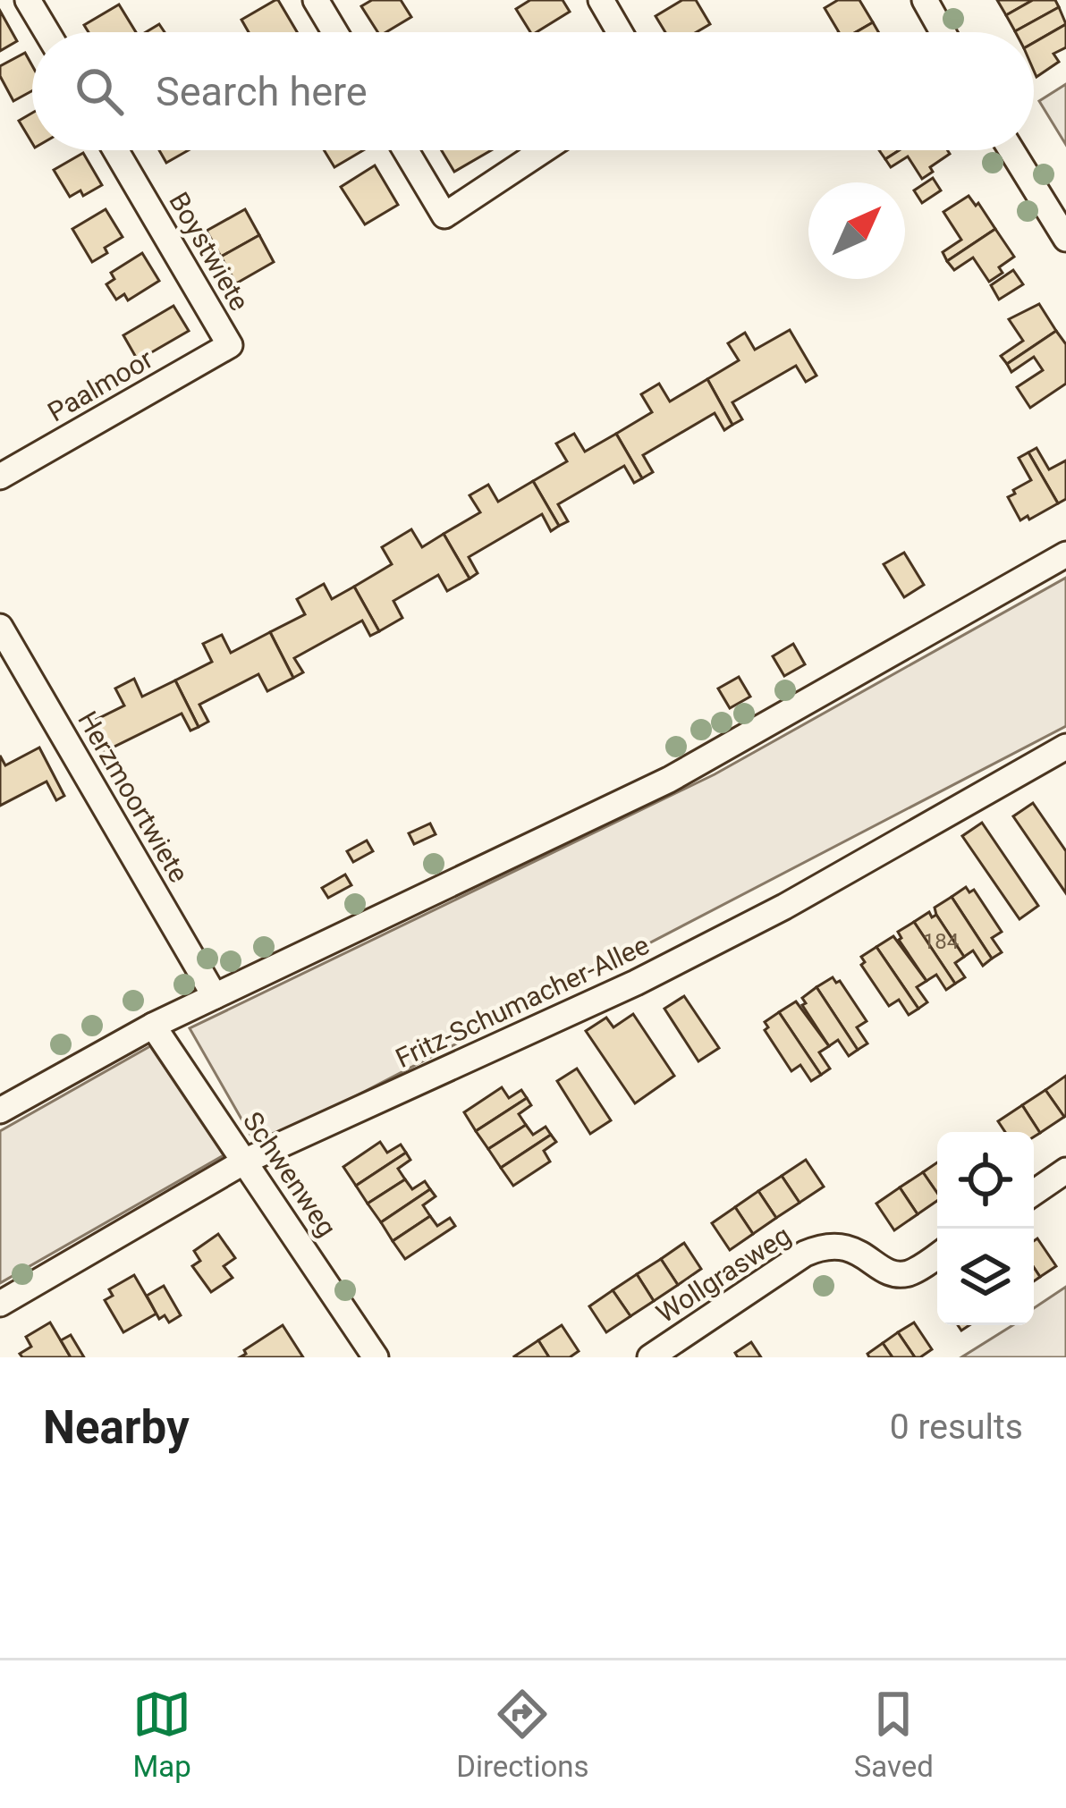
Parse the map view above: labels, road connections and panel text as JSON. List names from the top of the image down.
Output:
{
  "streets": {
    "street": [
      "Boystwiete",
      "Paalmoor",
      "Herzmoortwiete",
      "Fritz-Schumacher-Allee",
      "Schwenweg",
      "Wollgrasweg"
    ]
  },
  "crossings": [
    ["Boystwiete", "Paalmoor"],
    ["Fritz-Schumacher-Allee", "Schwenweg"]
  ],
  "house_numbers": ["184"],
  "north": "top right",
  "page": {
    "search": "Search here",
    "heading": ["Nearby", "0 results"],
    "nav": ["Map", "Directions", "Saved"]
  }
}
